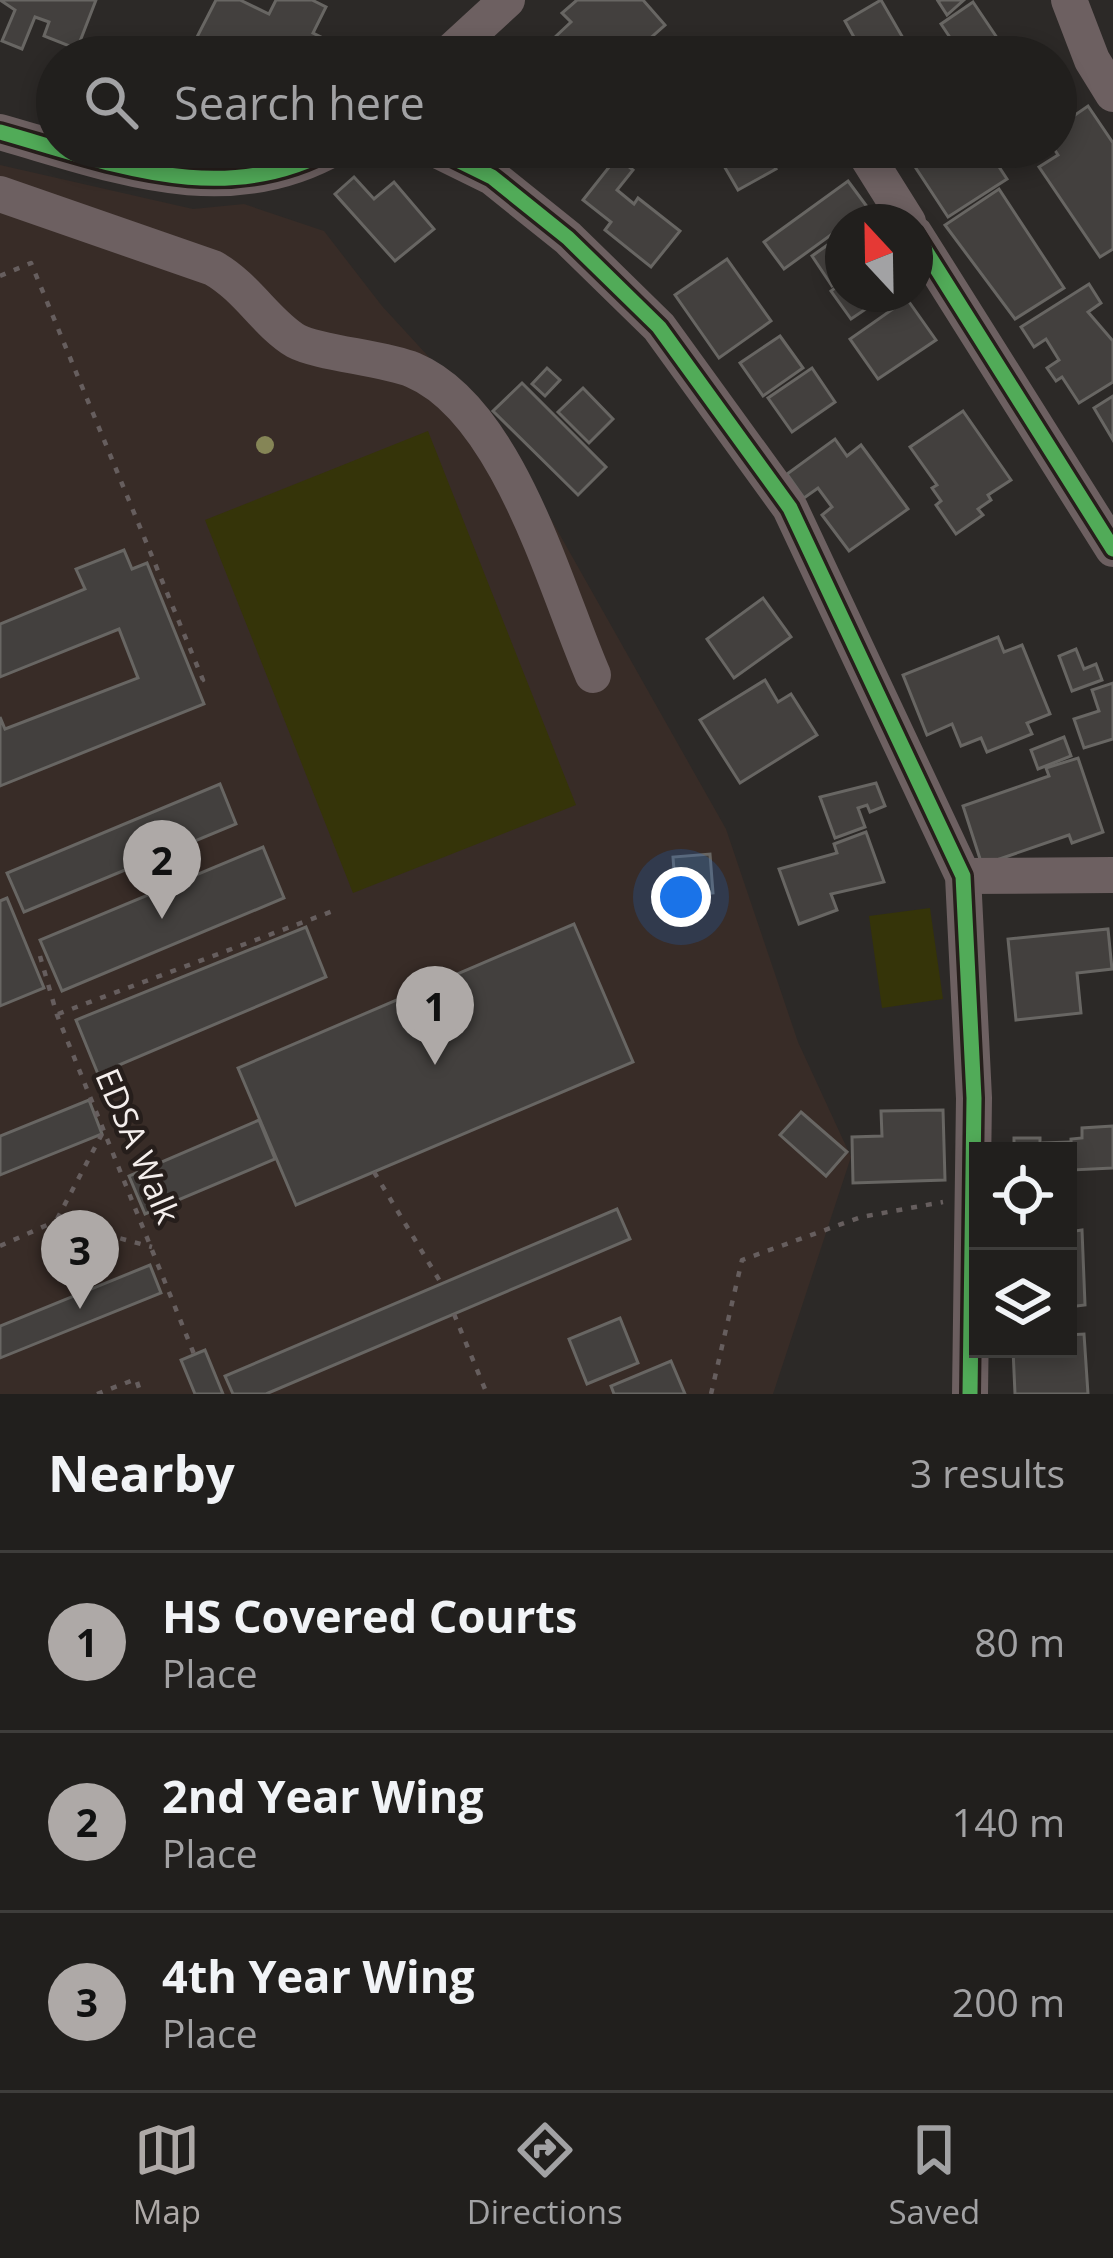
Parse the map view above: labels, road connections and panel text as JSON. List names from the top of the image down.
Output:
{
  "streets": {
    "path": ["EDSA Walk"]
  },
  "north": "top",
  "page": {
    "search": "Search here",
    "pins": ["2", "1", "3"],
    "heading": ["Nearby", "3 results"],
    "list": [
      {
        "mark": "1",
        "name": "HS Covered Courts",
        "note": "Place",
        "value": "80 m"
      },
      {
        "mark": "2",
        "name": "2nd Year Wing",
        "note": "Place",
        "value": "140 m"
      },
      {
        "mark": "3",
        "name": "4th Year Wing",
        "note": "Place",
        "value": "200 m"
      }
    ],
    "nav": ["Map", "Directions", "Saved"]
  }
}
